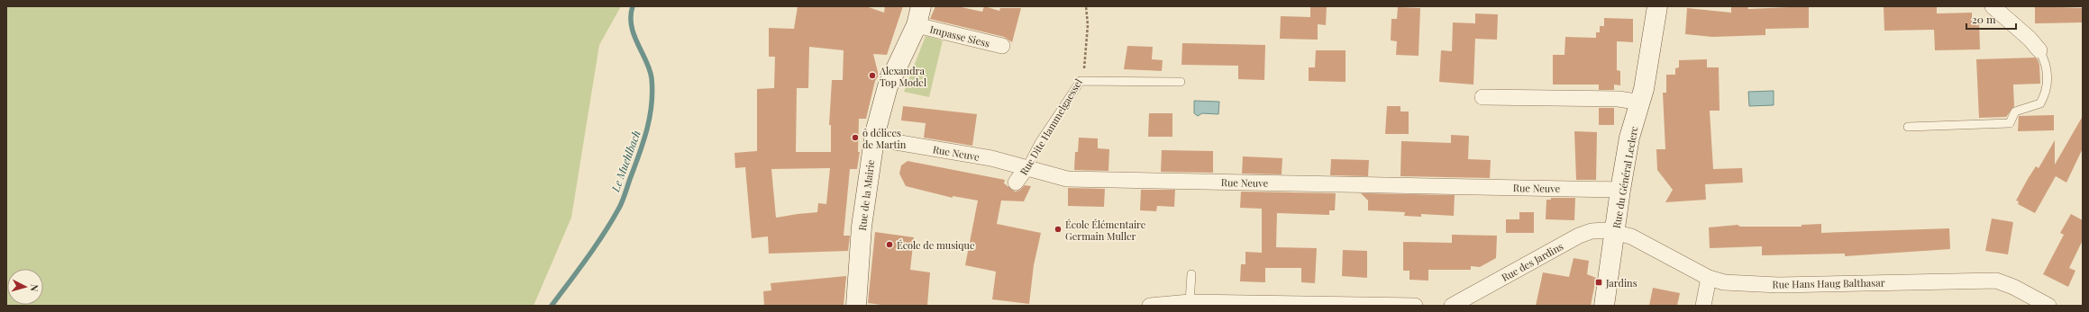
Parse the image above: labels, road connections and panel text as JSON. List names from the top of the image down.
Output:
{
  "streets": {
    "main road": ["Rue du Général Leclerc", "Rue de la Mairie"],
    "street": [
      "Impasse Siess",
      "Rue Dite Hammelgaessel",
      "Rue Neuve",
      "Rue des Jardins",
      "Rue Hans Haug Balthasar"
    ]
  },
  "crossings": [
    ["Impasse Siess", "Rue de la Mairie"],
    ["Rue Dite Hammelgaessel", "Rue Neuve"],
    ["Rue Neuve", "Rue du Général Leclerc"],
    ["Rue Neuve", "Rue de la Mairie"],
    ["Rue du Général Leclerc", "Rue des Jardins"],
    ["Rue du Général Leclerc", "Rue Hans Haug Balthasar"],
    ["Rue des Jardins", "Rue Hans Haug Balthasar"]
  ],
  "water": ["Le Muehlbach"],
  "places": {
    "other": [
      "Alexandra Top Model",
      "ô délices de Martin",
      "École Élémentaire Germain Muller",
      "École de musique"
    ],
    "transit": ["Jardins"]
  },
  "scale_bar": "20 m",
  "north": "right"
}
